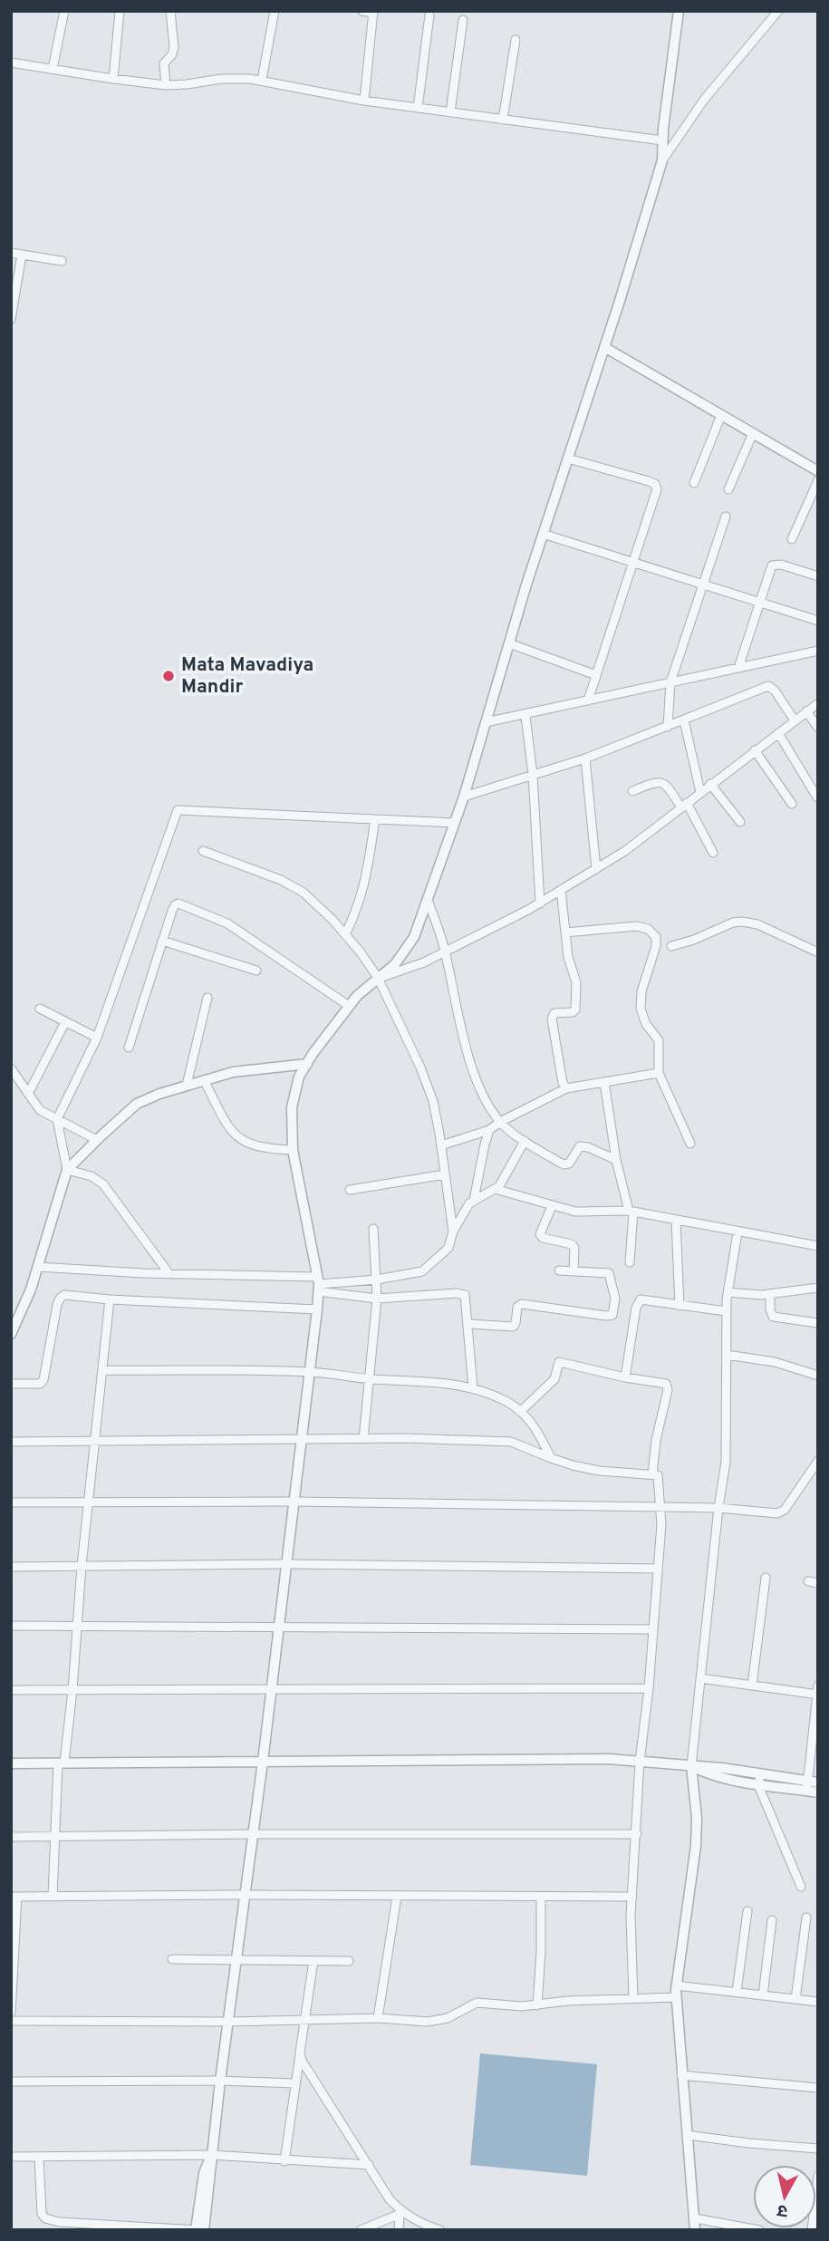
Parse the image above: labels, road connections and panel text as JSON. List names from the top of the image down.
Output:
{
  "places": ["Mata Mavadiya Mandir"],
  "north": "bottom"
}
